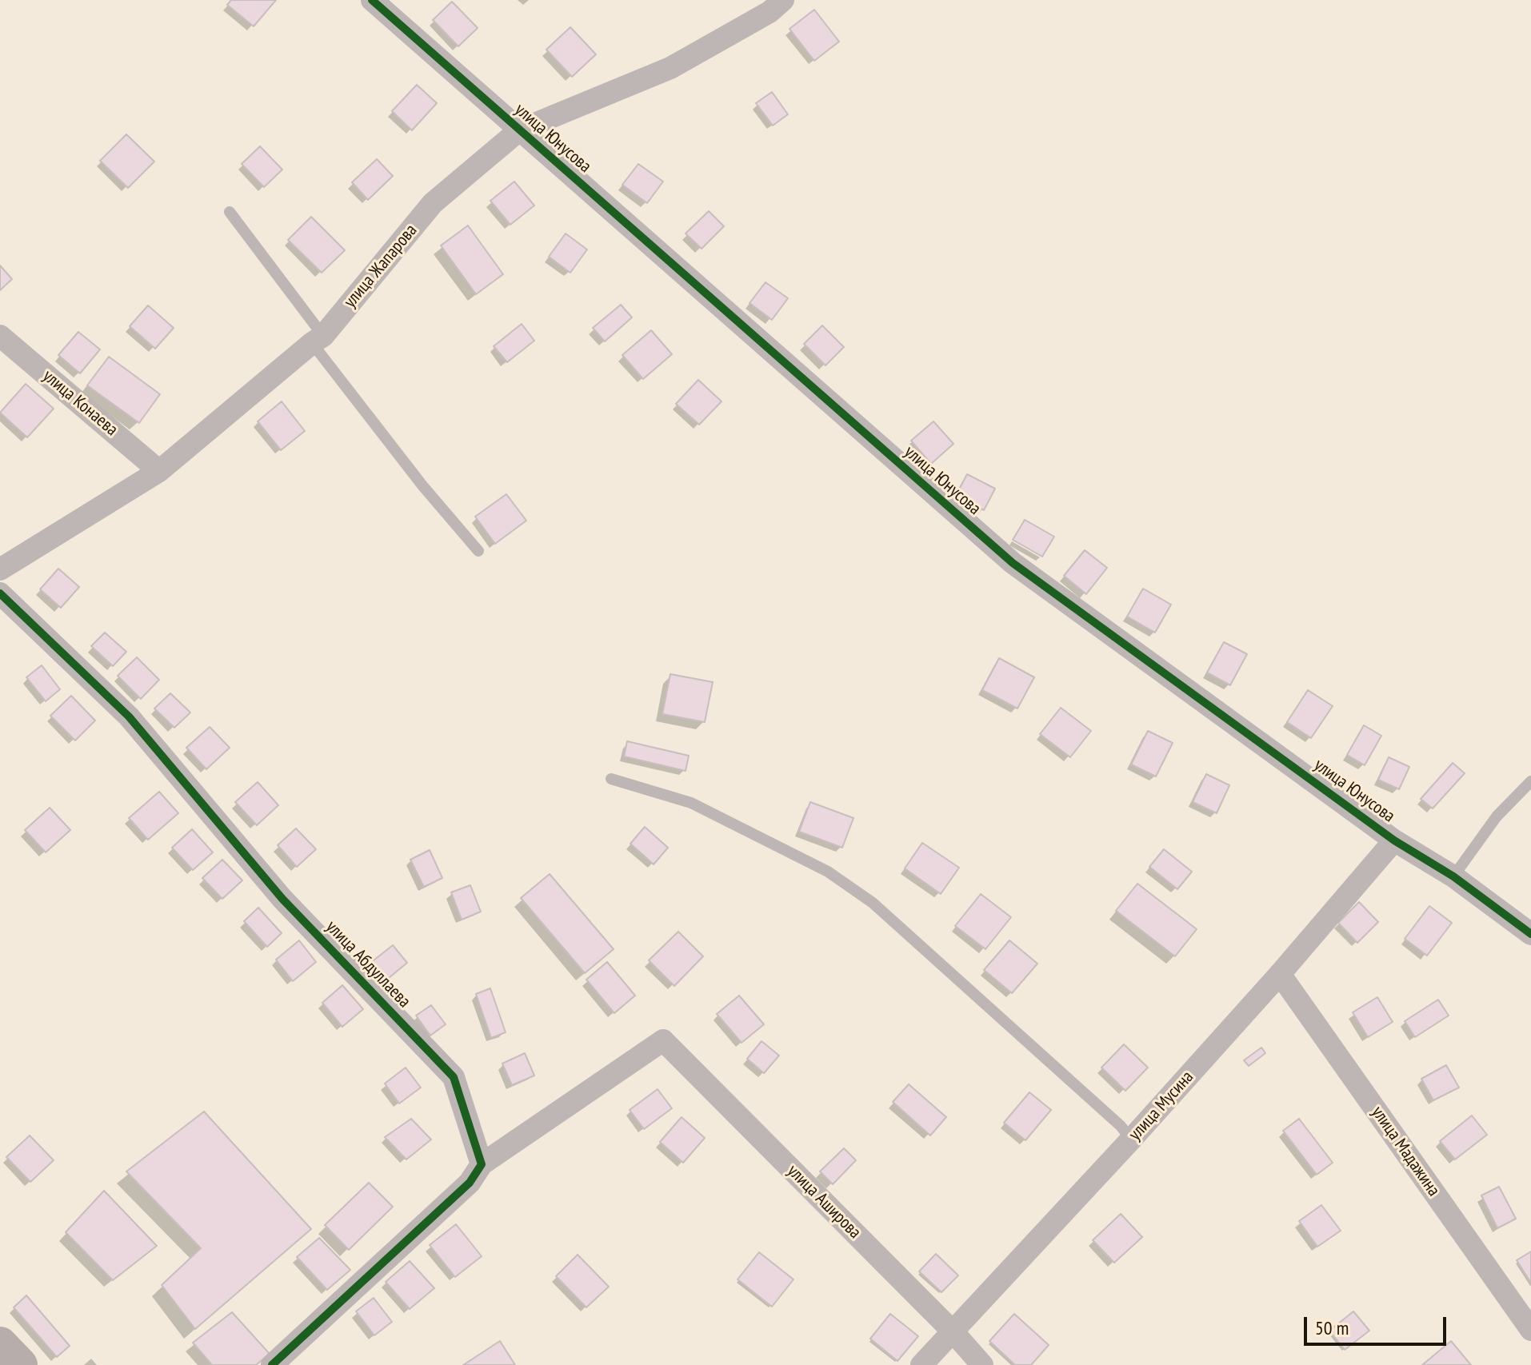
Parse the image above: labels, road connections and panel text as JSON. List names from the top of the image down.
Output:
{
  "streets": {
    "street": [
      "улица Юнусова",
      "улица Жапарова",
      "улица Конаева",
      "улица Абдуллаева",
      "улица Мусина",
      "улица Мадажина",
      "улица Аширова"
    ]
  },
  "crossings": [
    ["улица Юнусова", "улица Жапарова"],
    ["улица Юнусова", "улица Мусина"],
    ["улица Жапарова", "улица Конаева"],
    ["улица Абдуллаева", "улица Аширова"],
    ["улица Мусина", "улица Мадажина"],
    ["улица Мусина", "улица Аширова"]
  ],
  "scale_bar": "50 m"
}
